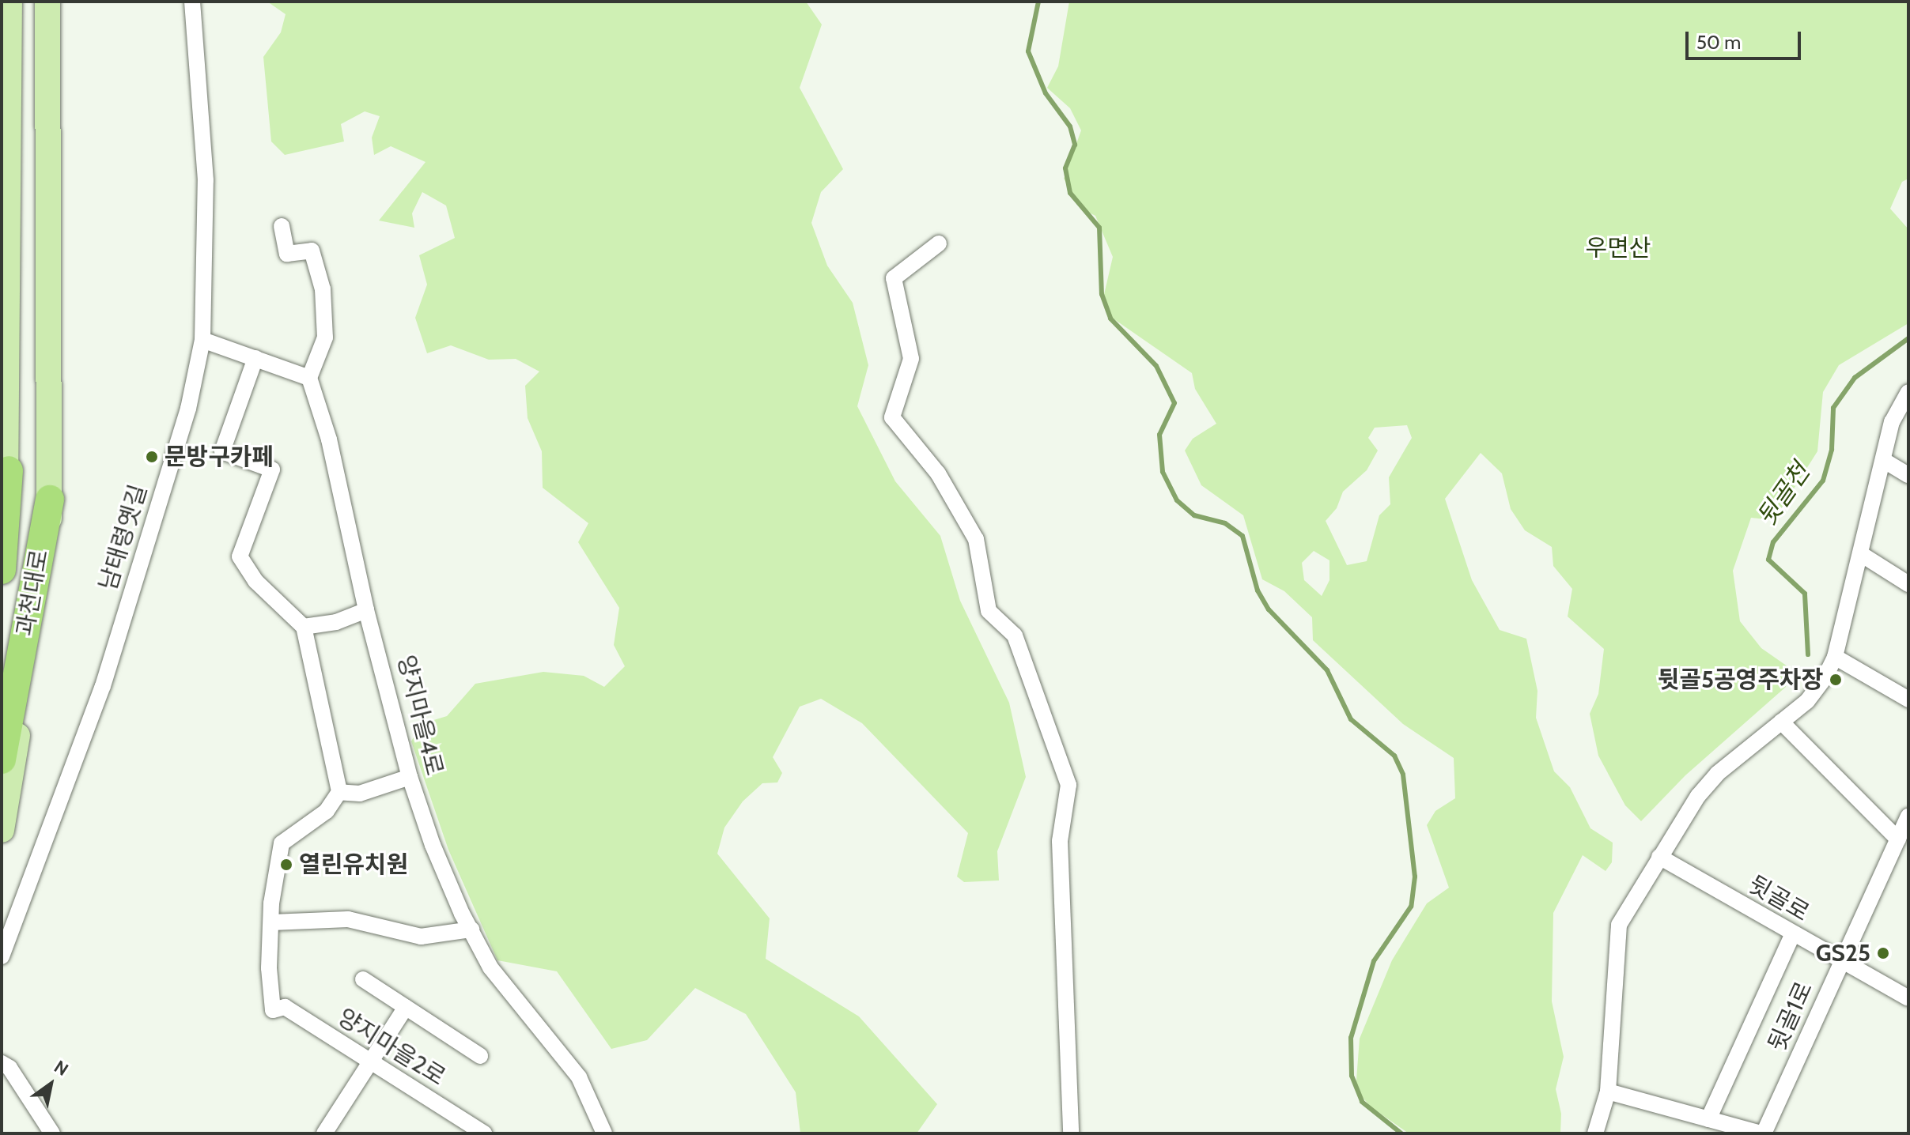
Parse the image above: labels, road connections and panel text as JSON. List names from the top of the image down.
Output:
{
  "streets": {
    "highway": ["과천대로"],
    "street": [
      "남태령옛길",
      "양지마을4로",
      "뒷골로",
      "뒷골1로",
      "양지마을2로"
    ]
  },
  "crossings": [
    ["뒷골로", "뒷골1로"]
  ],
  "water": ["뒷골천"],
  "parks": ["우면산"],
  "places": [
    "문방구카페",
    "뒷골5공영주차장",
    "열린유치원",
    "GS25"
  ],
  "scale_bar": "50 m",
  "north": "top right"
}
